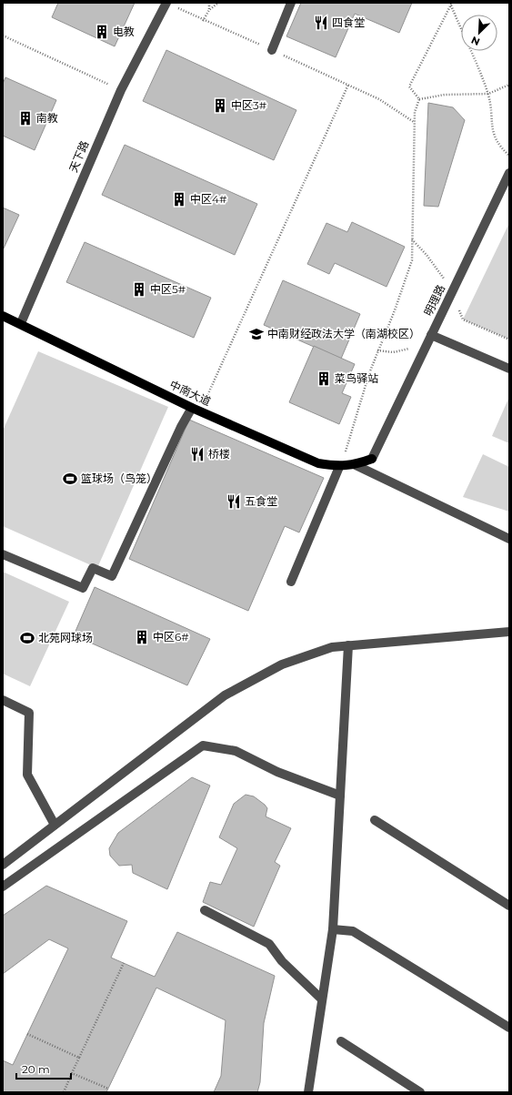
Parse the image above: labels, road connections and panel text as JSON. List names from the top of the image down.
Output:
{
  "streets": {
    "main road": ["中南大道"],
    "street": ["天下路", "明理路"]
  },
  "crossings": [
    ["天下路", "中南大道"],
    ["明理路", "中南大道"]
  ],
  "places": {
    "restaurant": ["四食堂", "桥楼", "五食堂"],
    "building": [
      "电教",
      "中区3#",
      "南教",
      "中区4#",
      "中区5#",
      "菜鸟驿站",
      "中区6#"
    ],
    "school or university": ["中南财经政法大学（南湖校区）"],
    "sports": ["篮球场（鸟笼）", "北苑网球场"]
  },
  "scale_bar": "20 m",
  "north": "bottom left"
}
